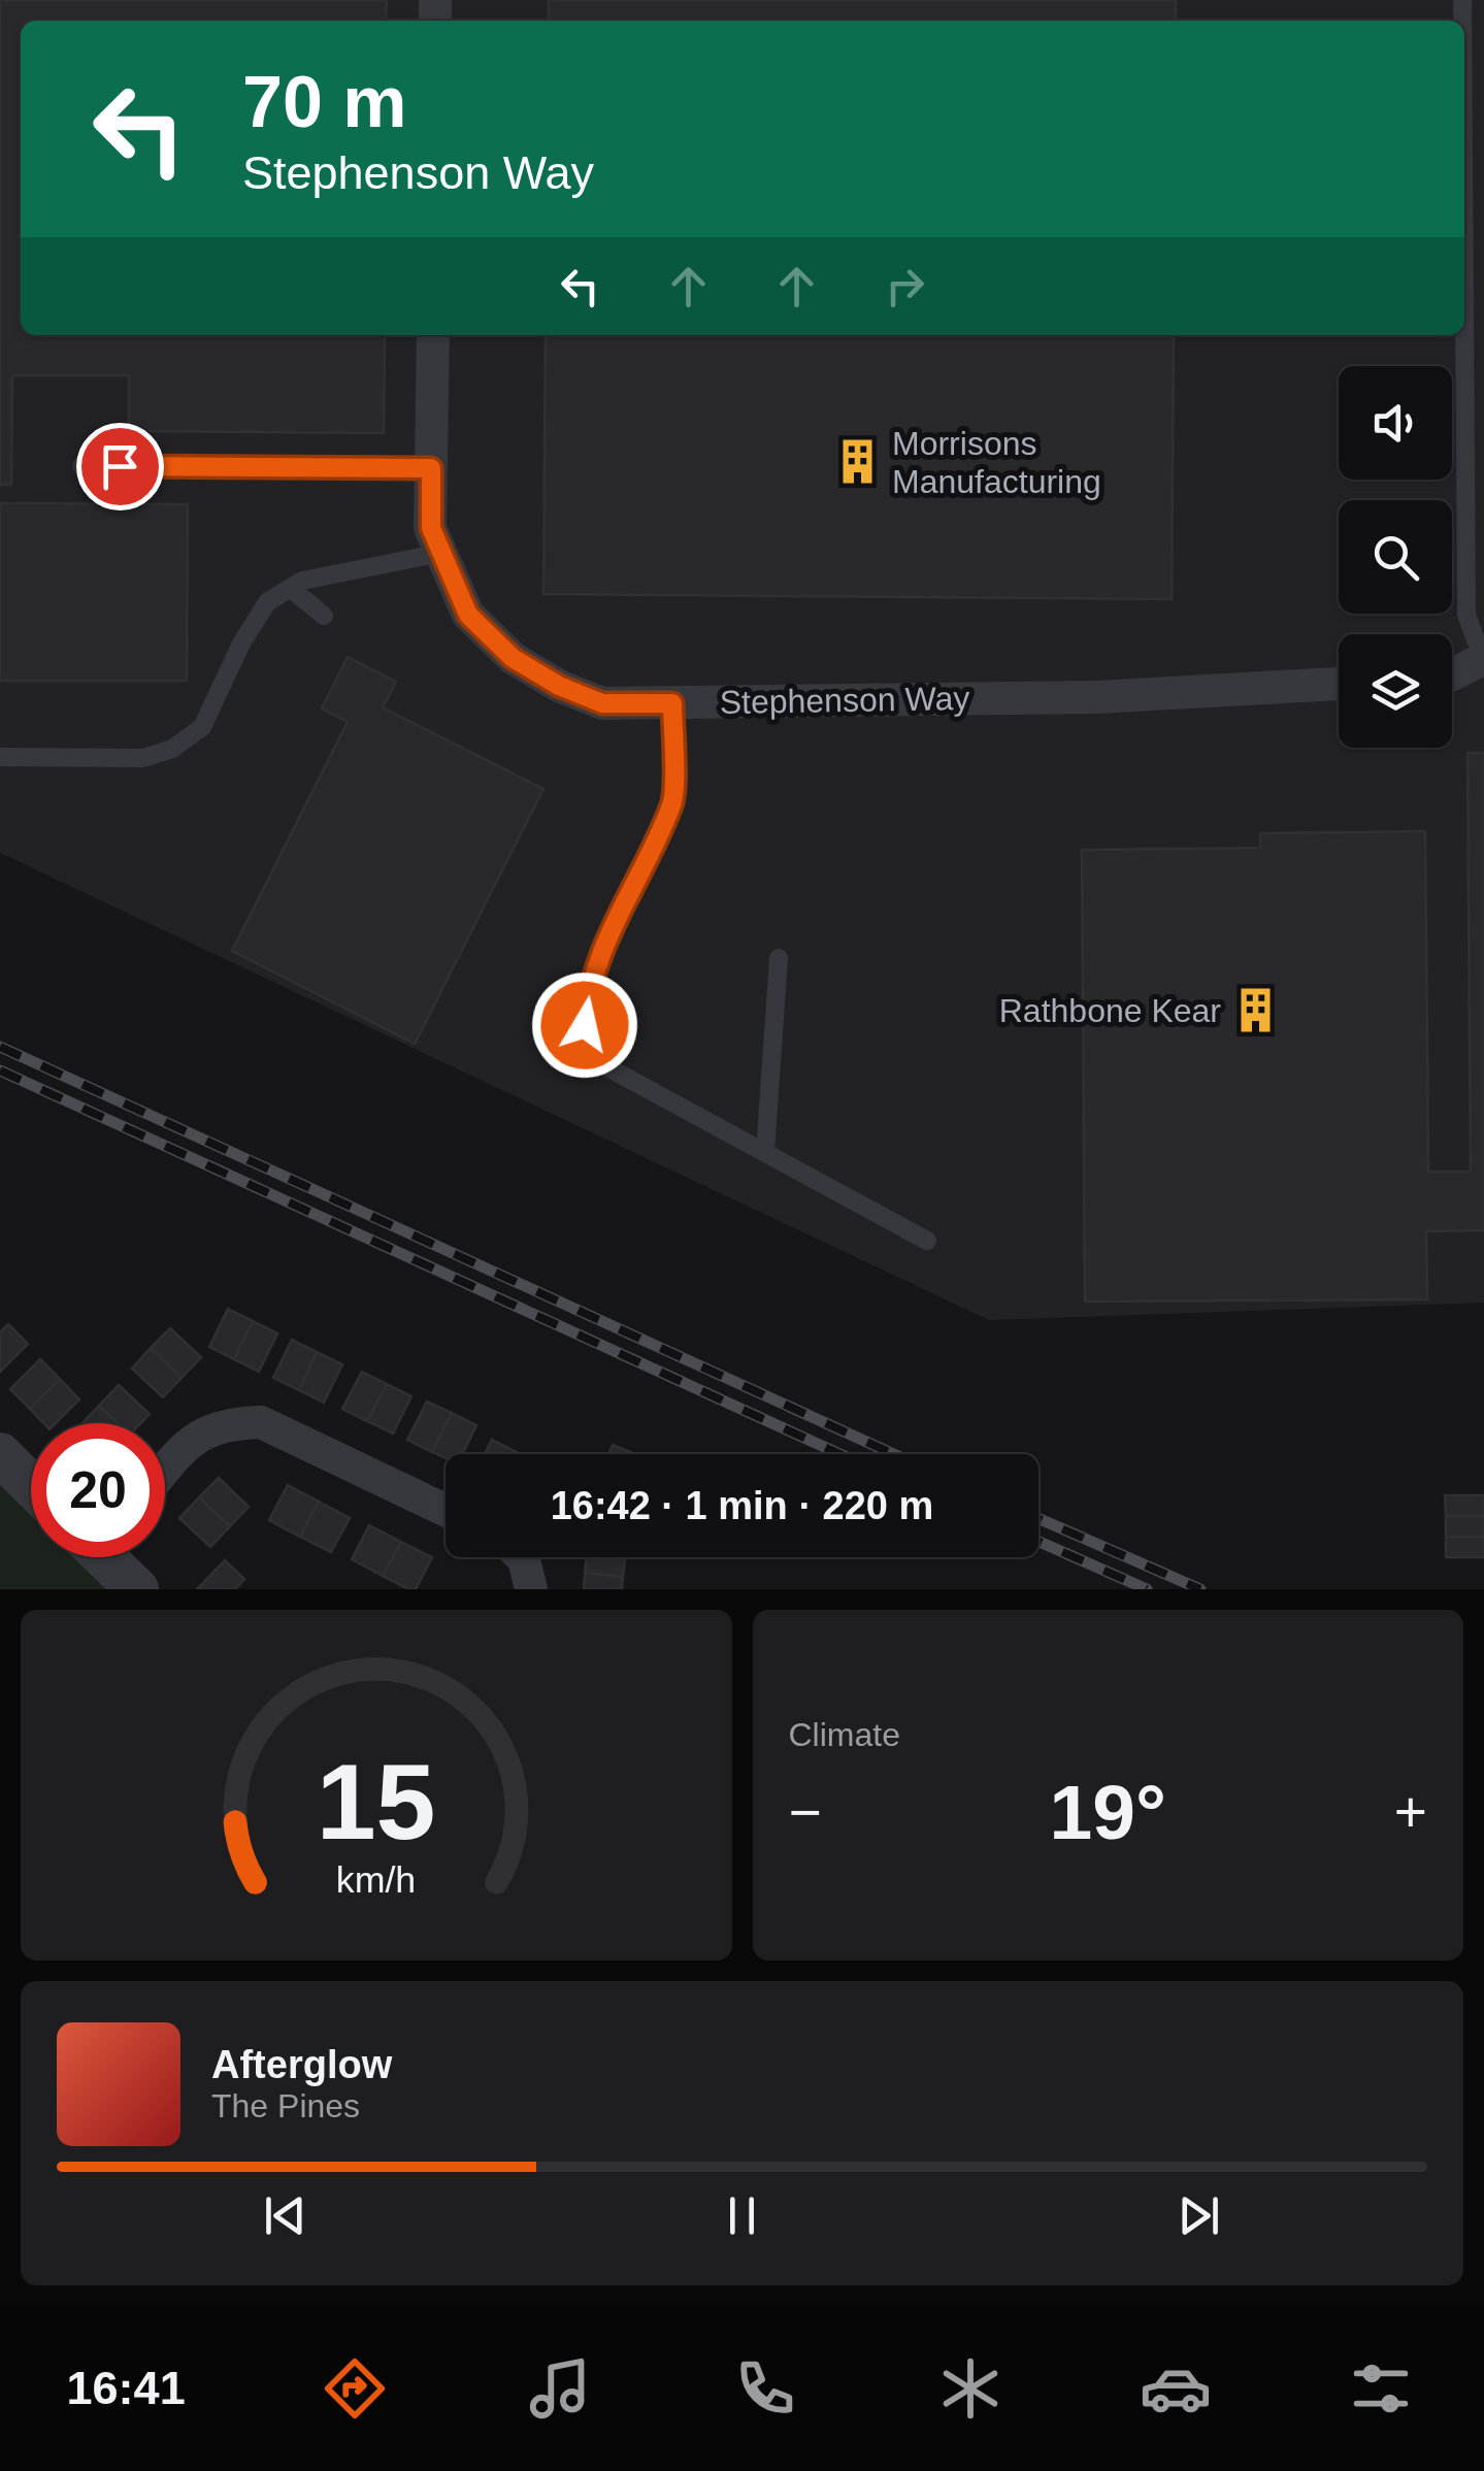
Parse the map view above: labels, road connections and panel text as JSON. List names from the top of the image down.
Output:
{
  "streets": {
    "street": ["Stephenson Way"]
  },
  "places": {
    "building": ["Morrisons Manufacturing", "Rathbone Kear"]
  },
  "page": {
    "turn": ["70 m", "Stephenson Way"],
    "limit": "20",
    "trip": "16:42 · 1 min · 220 m",
    "tile": "Climate",
    "heat": ["−", "19°", "+"],
    "song": ["Afterglow", "The Pines"],
    "tabs": "16:41",
    "gauge": ["15", "km/h"]
  }
}
